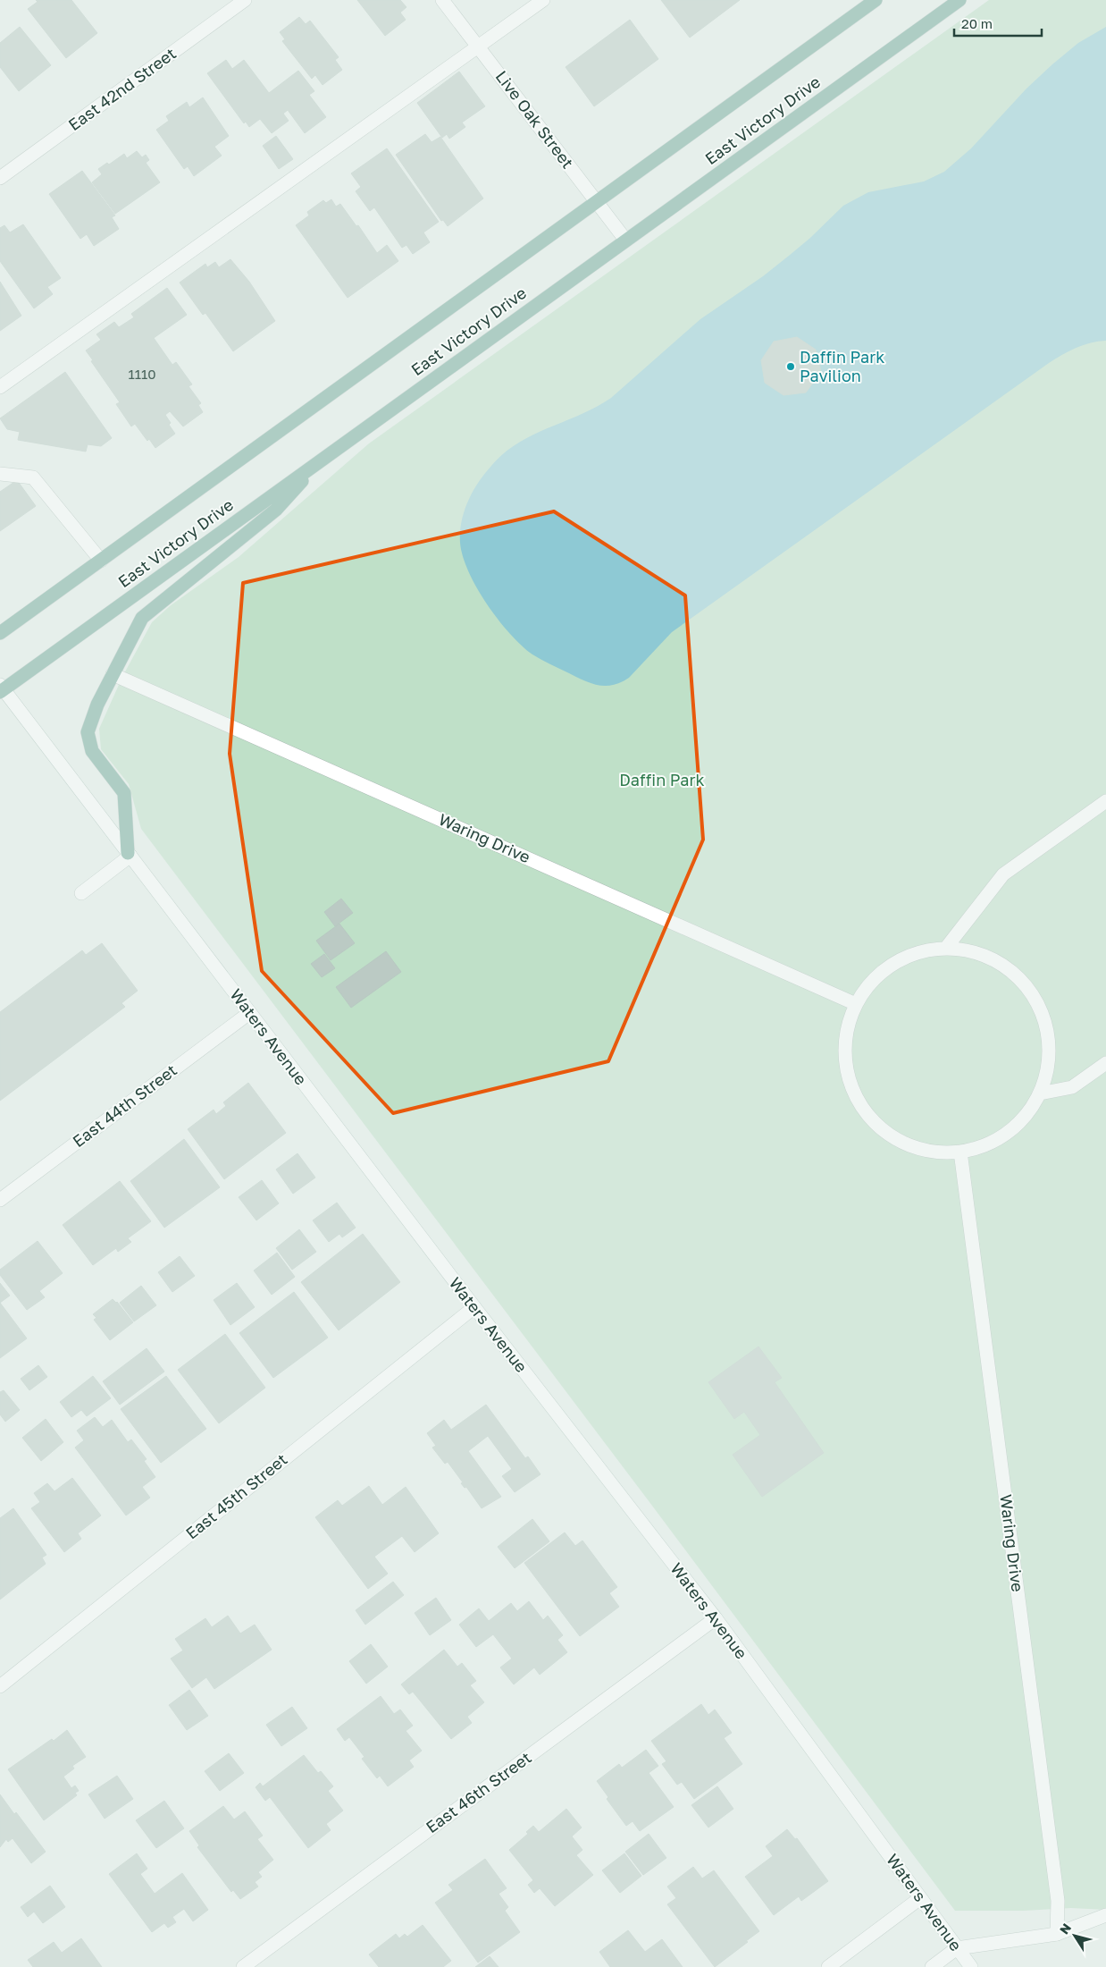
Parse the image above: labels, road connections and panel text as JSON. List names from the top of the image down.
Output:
{
  "streets": {
    "main road": ["East Victory Drive"],
    "street": [
      "East 42nd Street",
      "Live Oak Street",
      "Waring Drive",
      "Waters Avenue",
      "East 44th Street",
      "East 45th Street",
      "East 46th Street"
    ]
  },
  "crossings": [
    ["Live Oak Street", "East Victory Drive"],
    ["East Victory Drive", "Waters Avenue"],
    ["Waters Avenue", "East 44th Street"],
    ["Waters Avenue", "East 45th Street"],
    ["Waters Avenue", "East 46th Street"]
  ],
  "parks": ["Daffin Park"],
  "places": ["Daffin Park Pavilion"],
  "house_numbers": ["1110"],
  "scale_bar": "20 m",
  "north": "top left"
}
